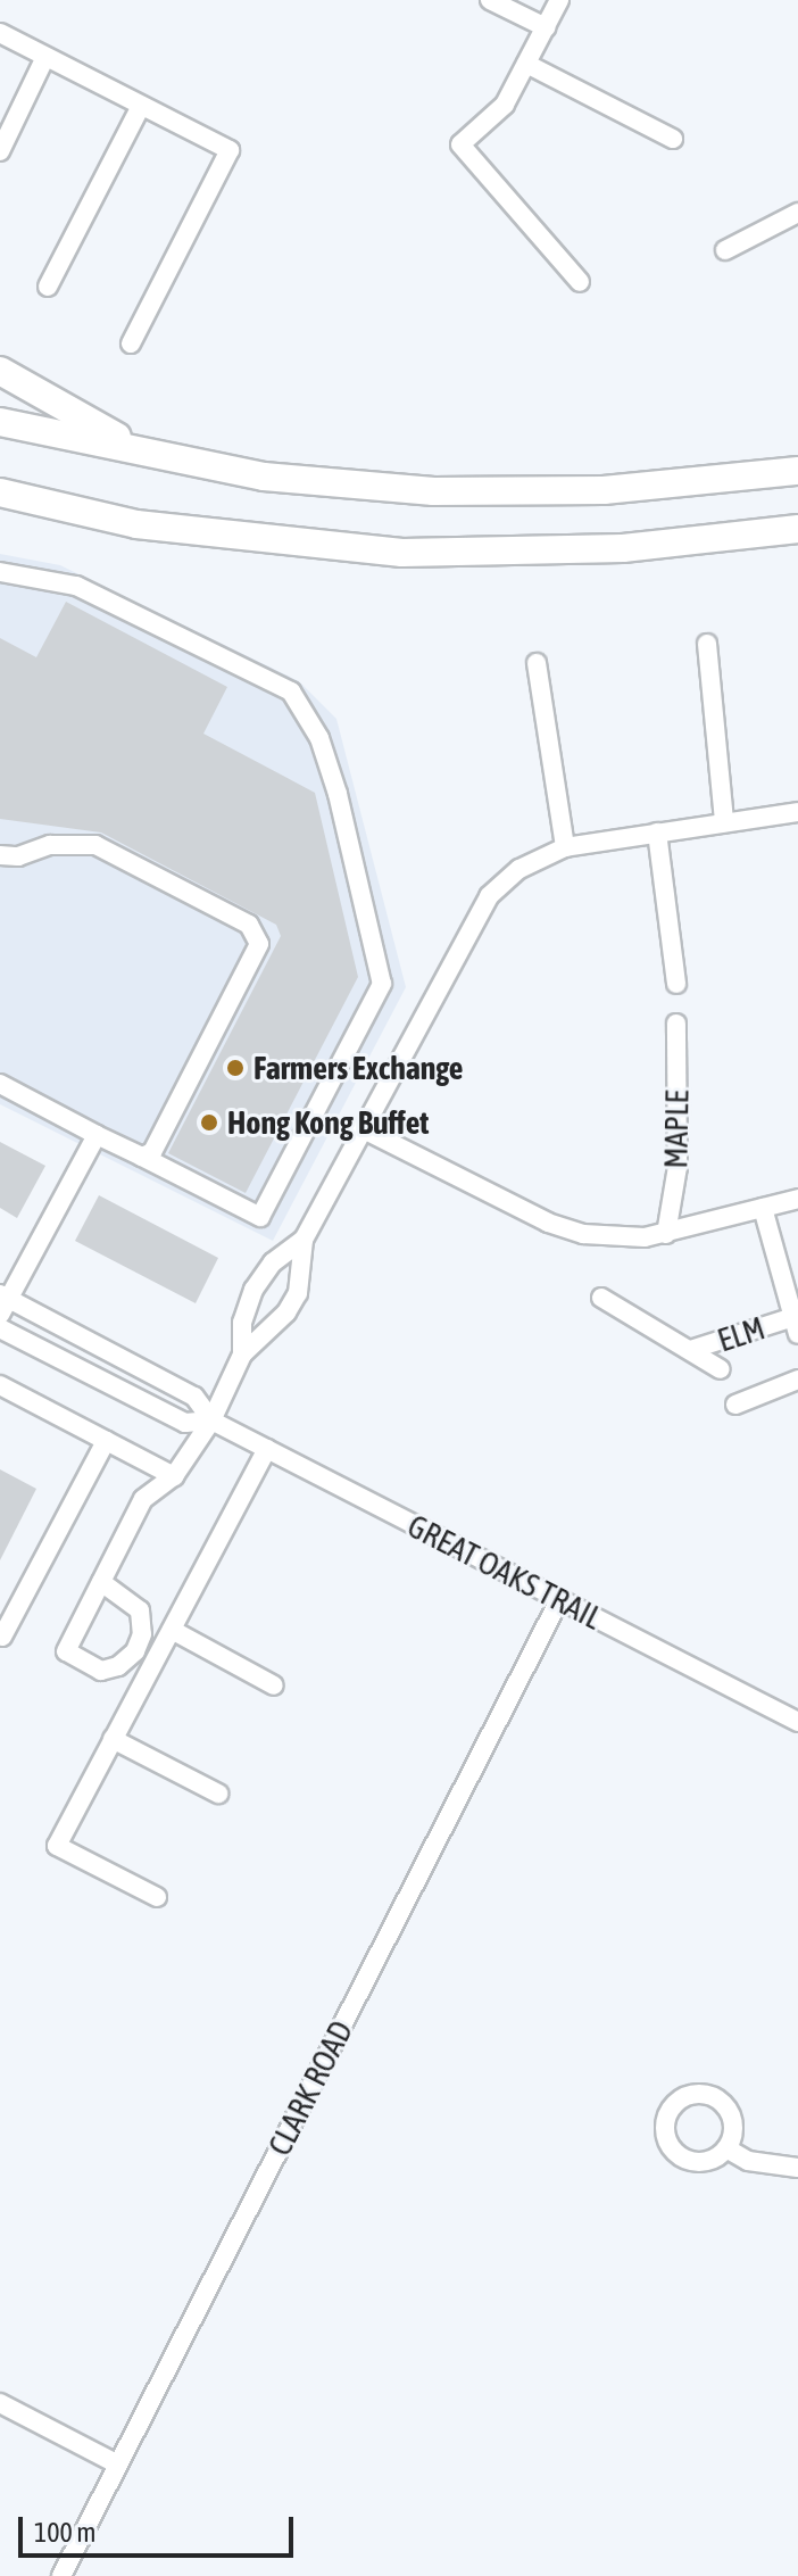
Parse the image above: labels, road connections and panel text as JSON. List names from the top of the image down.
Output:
{
  "streets": {
    "street": [
      "MAPLE",
      "ELM",
      "GREAT OAKS TRAIL",
      "CLARK ROAD"
    ]
  },
  "crossings": [
    ["GREAT OAKS TRAIL", "CLARK ROAD"]
  ],
  "places": ["Farmers Exchange", "Hong Kong Buffet"],
  "scale_bar": "100 m"
}
